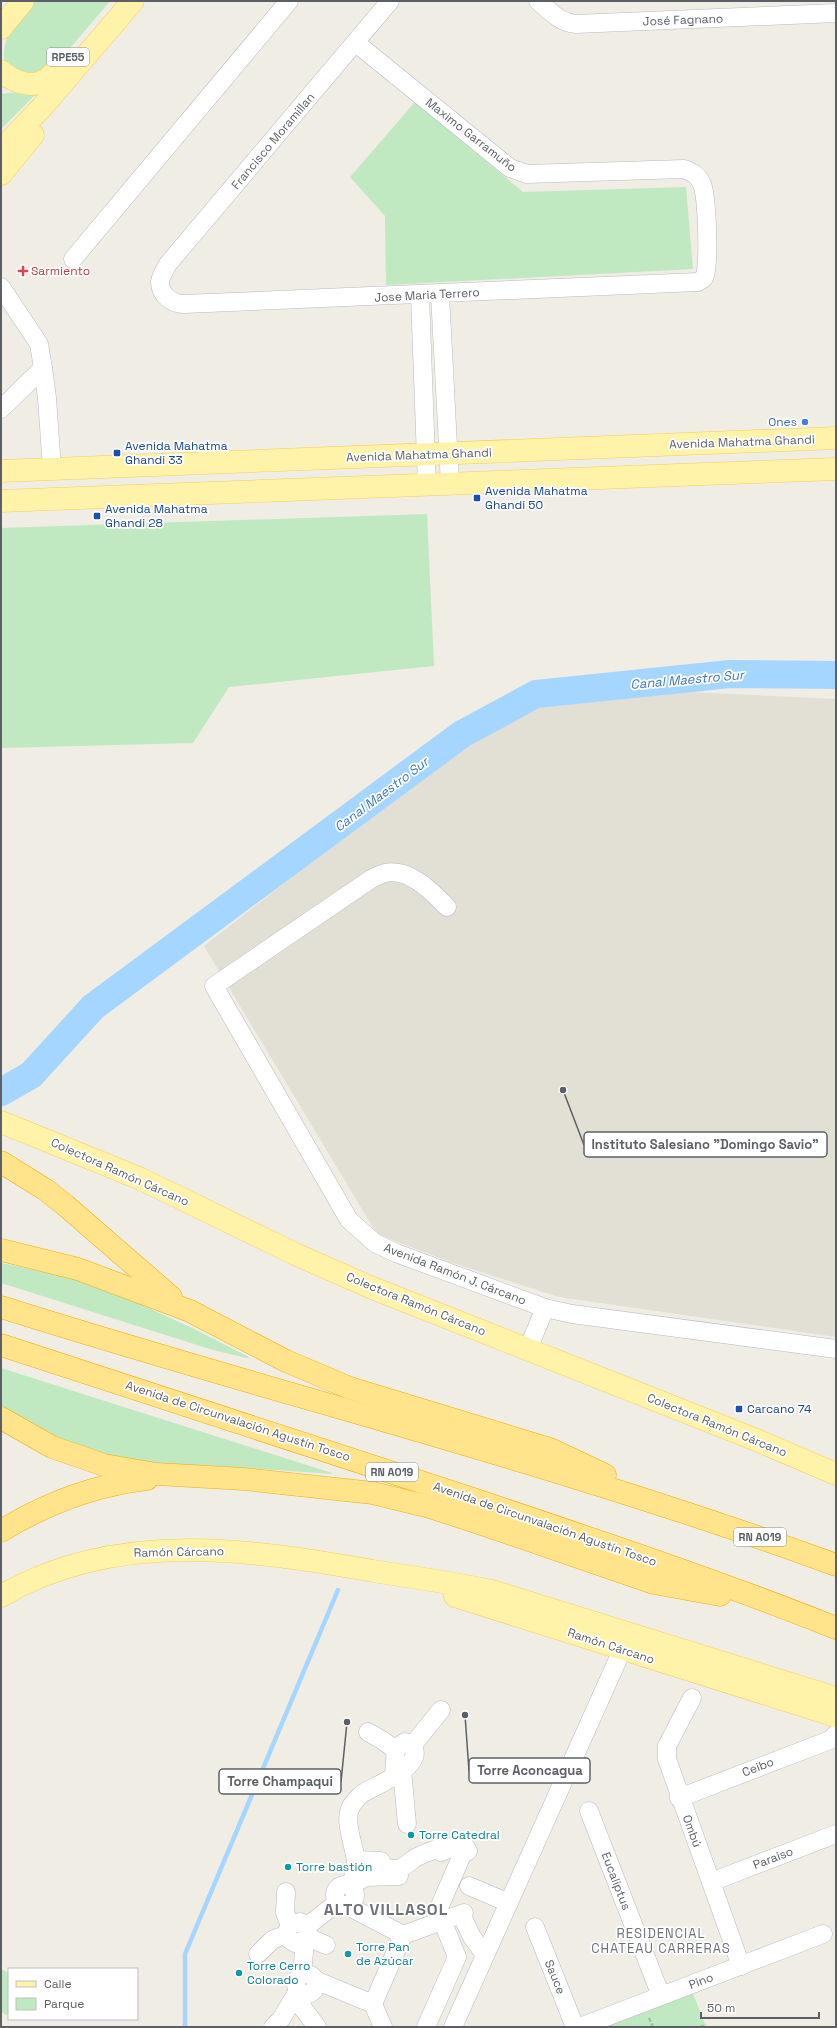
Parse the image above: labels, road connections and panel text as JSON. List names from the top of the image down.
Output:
{
  "streets": {
    "highway": ["Avenida de Circunvalación Agustín Tosco", "RN A019"],
    "main road": [
      "RPE55",
      "Avenida Mahatma Ghandi",
      "Colectora Ramón Cárcano",
      "Ramón Cárcano"
    ],
    "street": [
      "José Fagnano",
      "Maximo Garramuño",
      "Francisco Moramillan",
      "Jose Maria Terrero",
      "Avenida Ramón J. Cárcano",
      "Ceibo",
      "Ombú",
      "Paraiso",
      "Eucaliptus",
      "Sauce",
      "Pino"
    ]
  },
  "crossings": [
    ["Maximo Garramuño", "Francisco Moramillan"],
    ["Maximo Garramuño", "Jose Maria Terrero"],
    ["Francisco Moramillan", "Jose Maria Terrero"],
    ["Ceibo", "Ombú"],
    ["Ombú", "Paraiso"],
    ["Ombú", "Pino"],
    ["Eucaliptus", "Pino"]
  ],
  "districts": ["ALTO VILLASOL", "RESIDENCIAL CHATEAU CARRERAS"],
  "water": ["Canal Maestro Sur"],
  "places": {
    "health": ["Sarmiento"],
    "other": [
      "Ones",
      "Instituto Salesiano \"Domingo Savio\"",
      "Torre Aconcagua",
      "Torre Champaqui",
      "Torre Catedral",
      "Torre bastión",
      "Torre Pan de Azúcar",
      "Torre Cerro Colorado"
    ],
    "transit": [
      "Avenida Mahatma Ghandi 33",
      "Avenida Mahatma Ghandi 50",
      "Avenida Mahatma Ghandi 28",
      "Carcano 74"
    ]
  },
  "legend": ["Calle", "Parque"],
  "scale_bar": "50 m"
}
